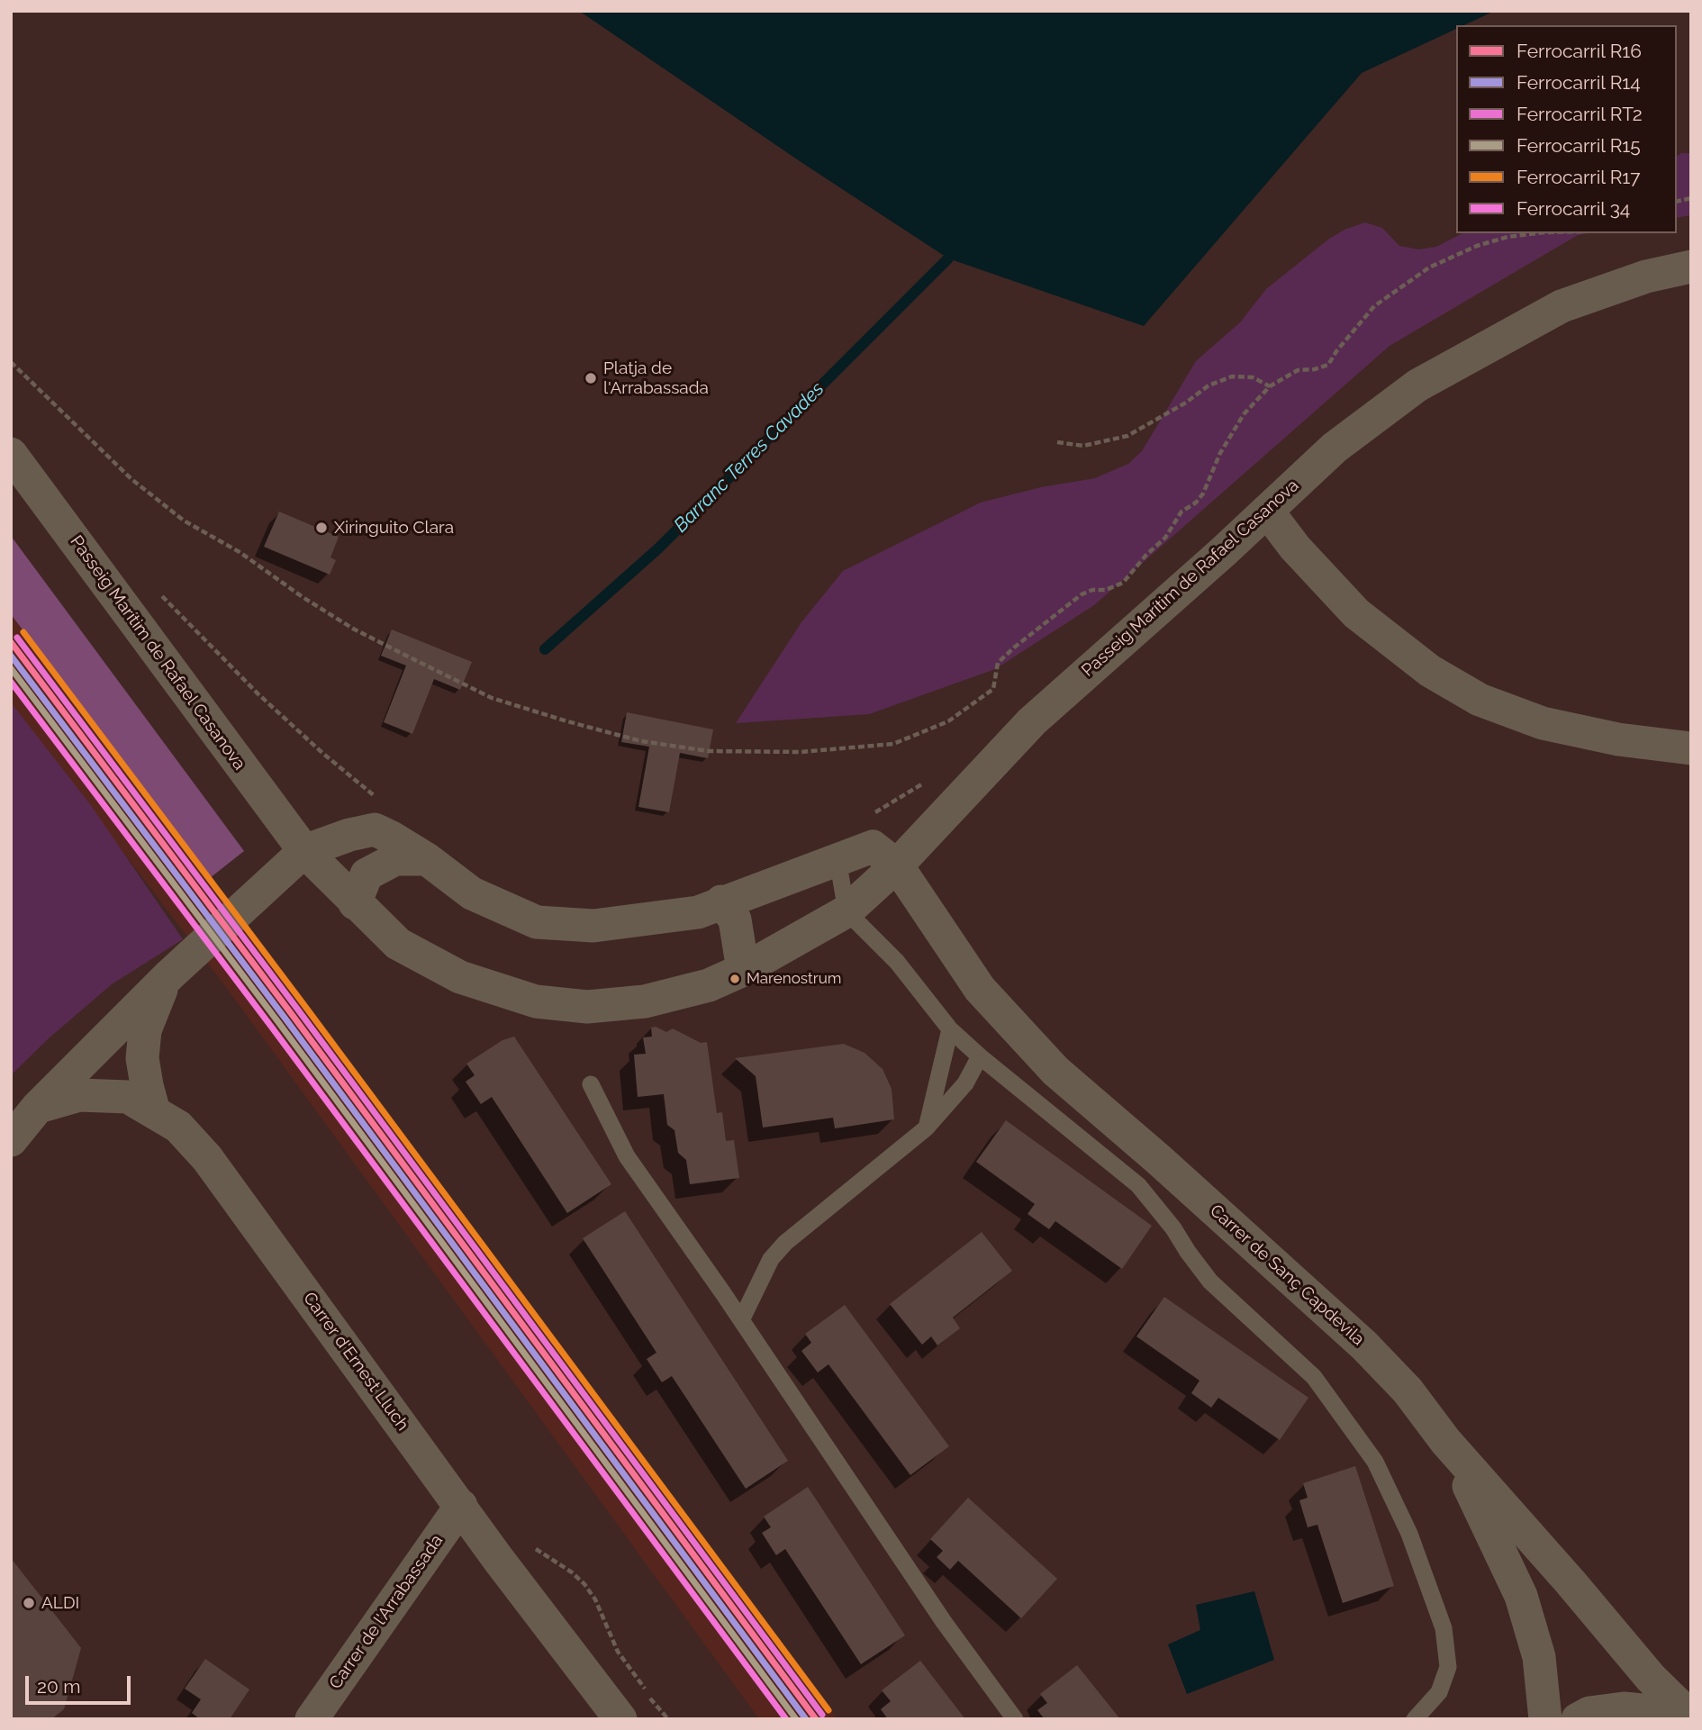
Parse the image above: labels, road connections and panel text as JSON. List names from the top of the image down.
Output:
{
  "streets": {
    "street": [
      "Passeig Marítim de Rafael Casanova",
      "Carrer de Sanç Capdevila",
      "Carrer d'Ernest Lluch",
      "Carrer de l'Arrabassada"
    ]
  },
  "crossings": [
    ["Passeig Marítim de Rafael Casanova", "Carrer de Sanç Capdevila"],
    ["Carrer d'Ernest Lluch", "Carrer de l'Arrabassada"]
  ],
  "water": ["Barranc Terres Cavades"],
  "places": [
    "Platja de l'Arrabassada",
    "Xiringuito Clara",
    "Marenostrum",
    "ALDI"
  ],
  "lines": [
    "rail line R17",
    "rail line RT2",
    "rail line R16",
    "rail line R14",
    "rail line R15",
    "rail line 34"
  ],
  "legend": [
    "Ferrocarril R16",
    "Ferrocarril R14",
    "Ferrocarril RT2",
    "Ferrocarril R15",
    "Ferrocarril R17",
    "Ferrocarril 34"
  ],
  "scale_bar": "20 m"
}
